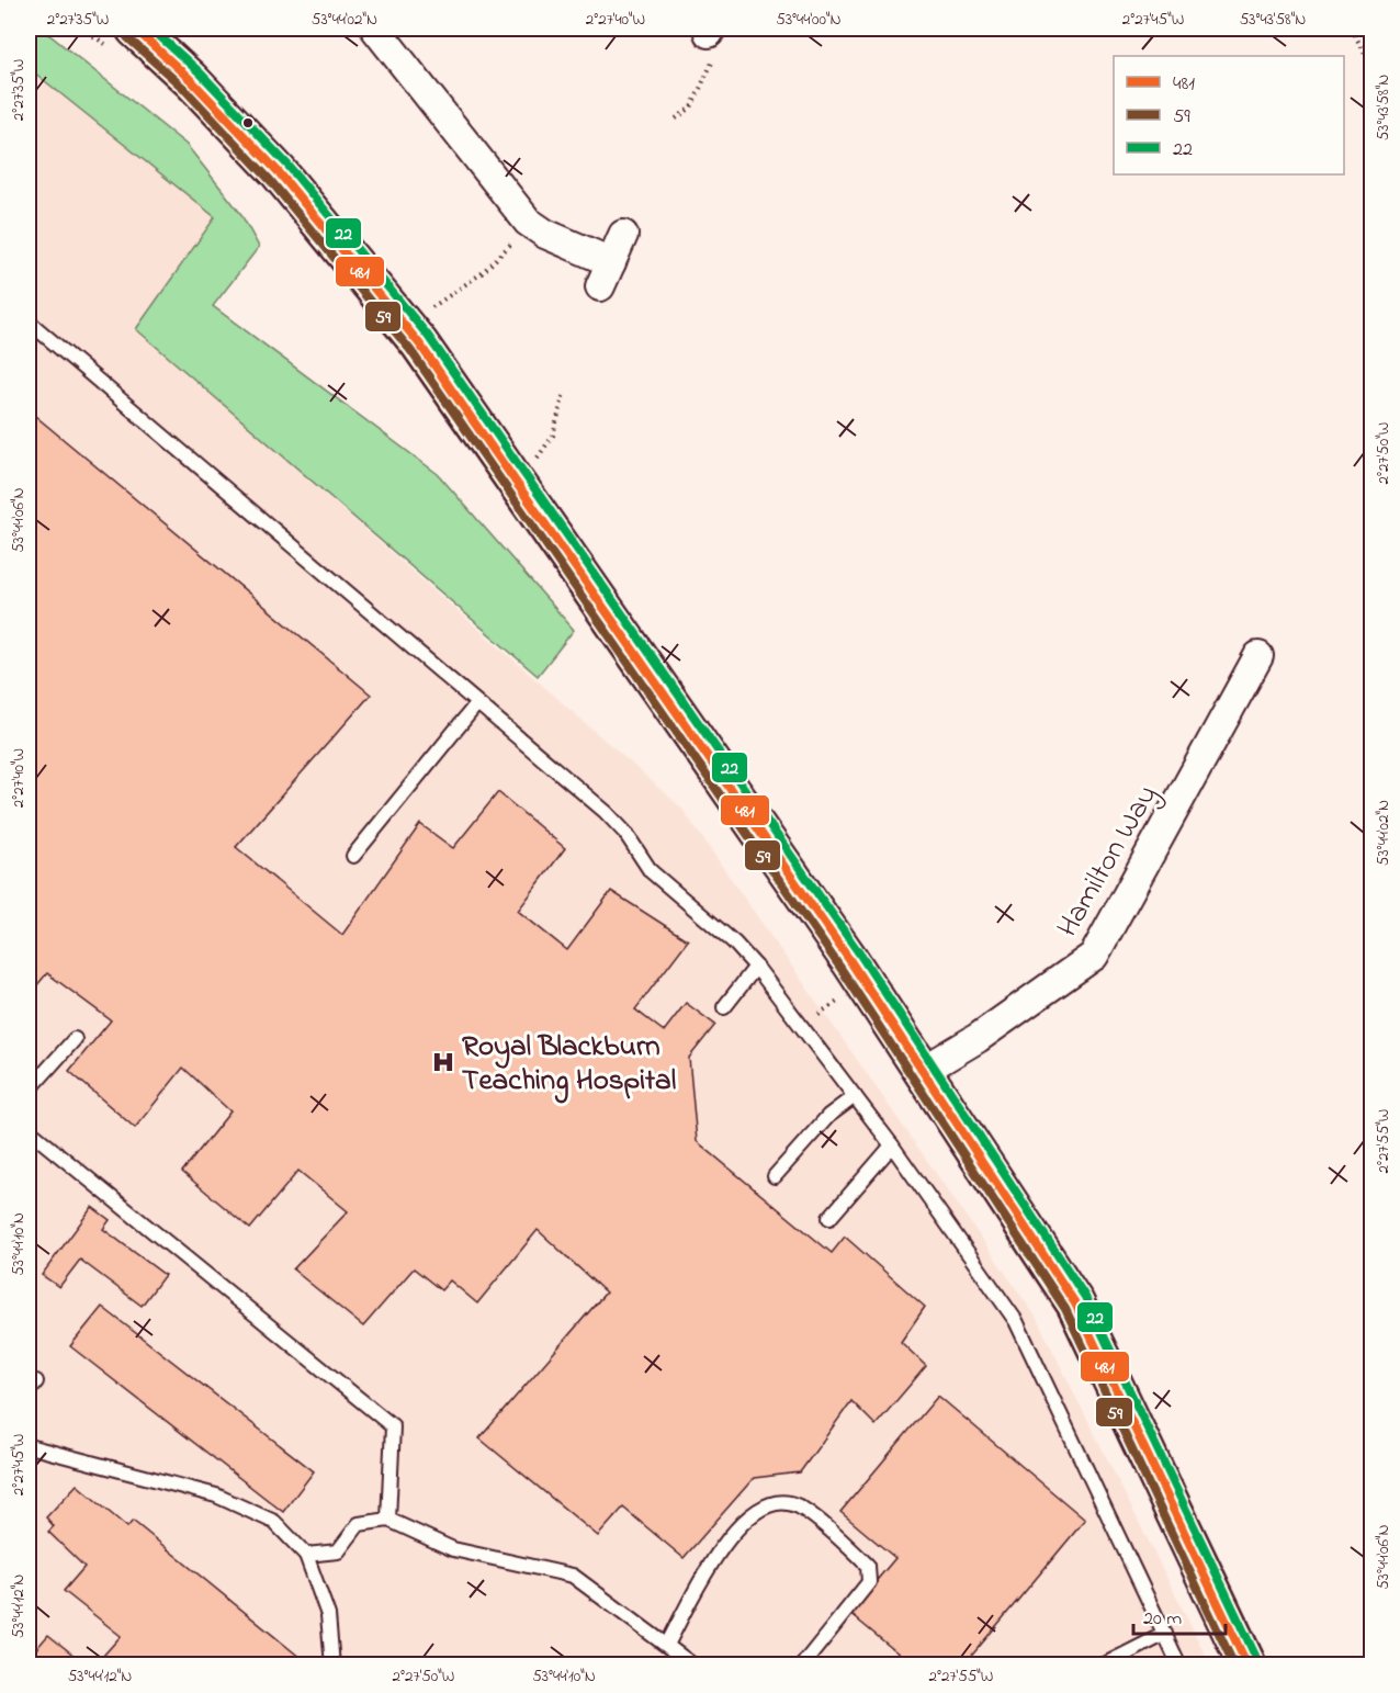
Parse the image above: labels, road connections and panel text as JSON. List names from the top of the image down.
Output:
{
  "streets": {
    "street": ["Hamilton Way"]
  },
  "places": {
    "hospital": ["Royal Blackburn Teaching Hospital"]
  },
  "lines": ["transit line 481", "transit line 22", "transit line 59"],
  "legend": ["481", "59", "22"],
  "scale_bar": "20 m",
  "coordinates": [
    "2°27'35\"W",
    "53°44'02\"N",
    "2°27'40\"W",
    "53°44'00\"N",
    "2°27'45\"W",
    "53°43'58\"N",
    "2°27'50\"W",
    "53°44'06\"N",
    "2°27'55\"W",
    "53°44'10\"N",
    "53°44'12\"N"
  ]
}
